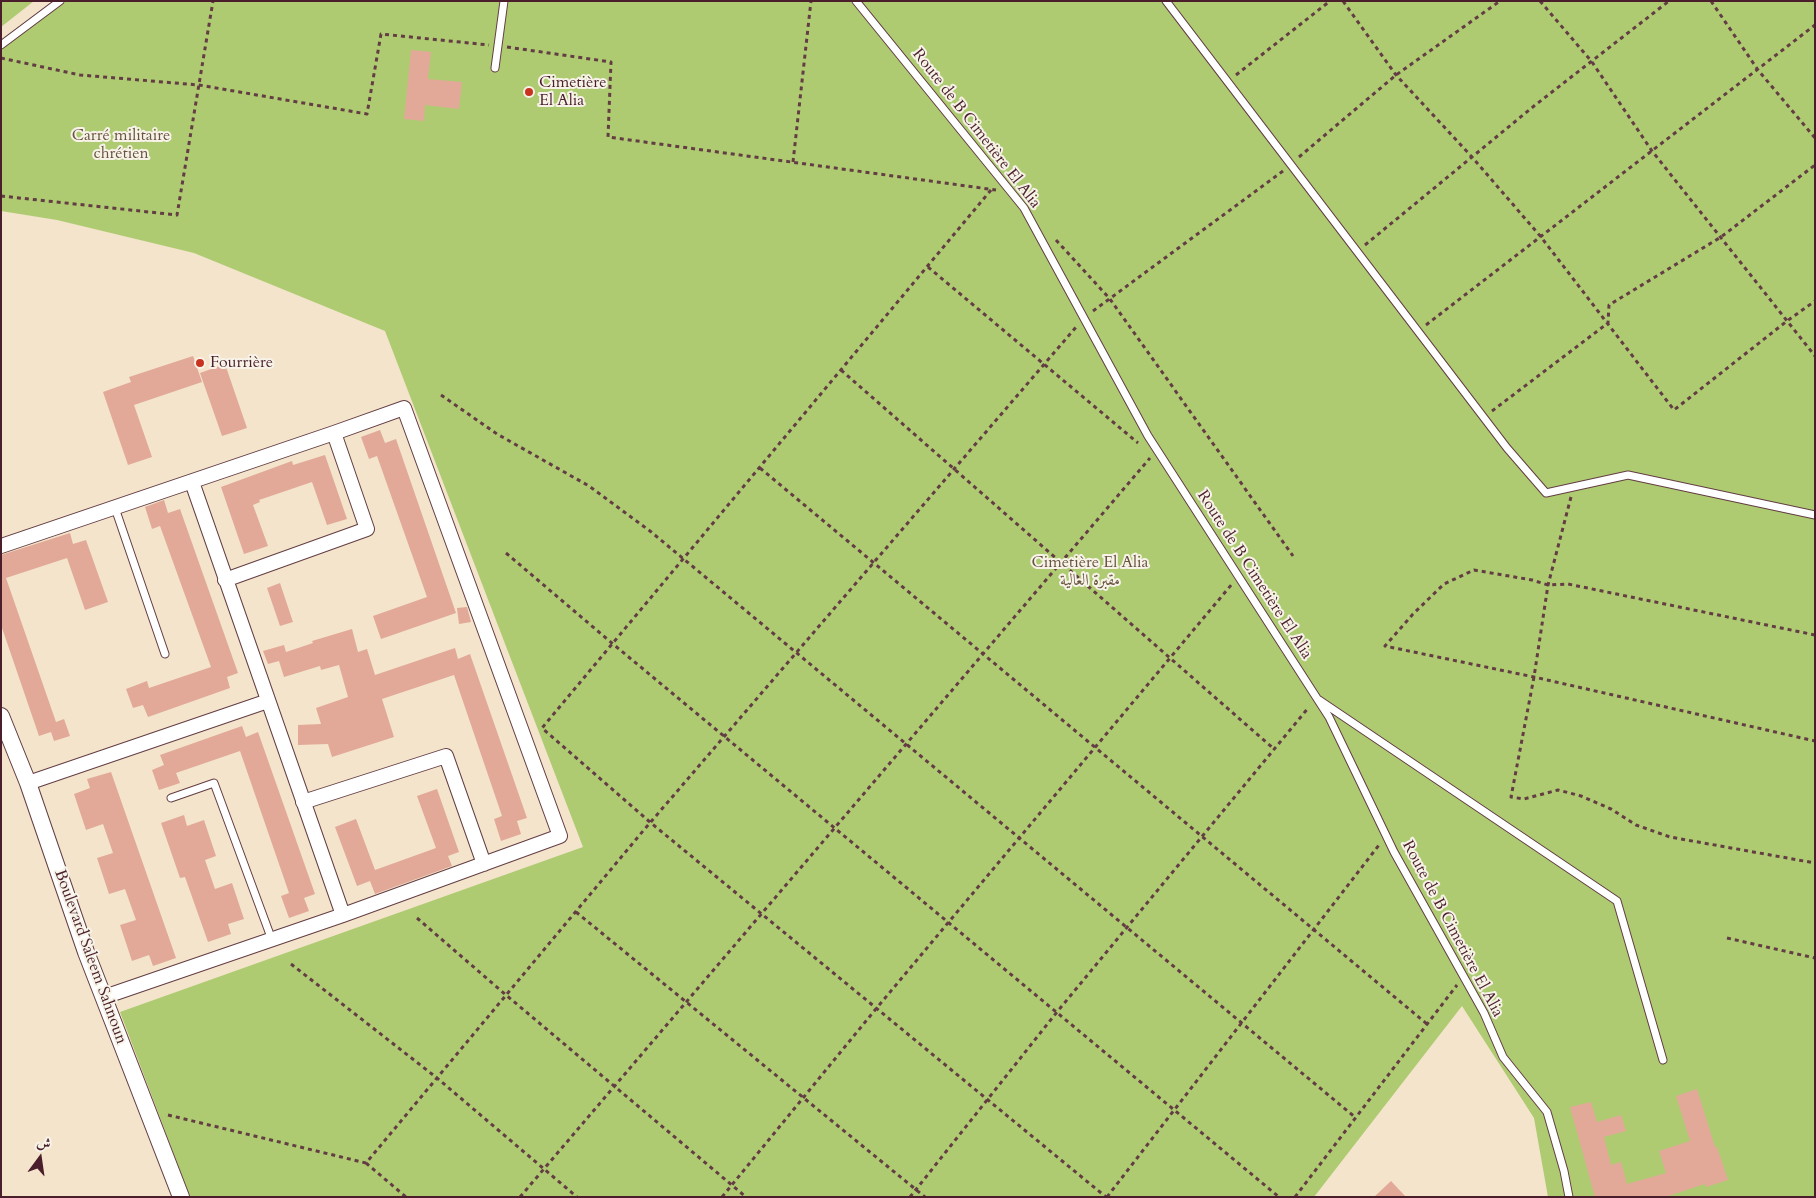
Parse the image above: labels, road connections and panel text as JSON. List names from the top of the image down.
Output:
{
  "streets": {
    "street": ["Boulevard Saleem Sahnoun"],
    "lane": ["Route de B Cimetière El Alia"]
  },
  "parks": ["Carré militaire chrétien", "Cimetière El Alia مقبرة العالية"],
  "places": ["Cimetière El Alia", "Fourrière"],
  "north": "top"
}
